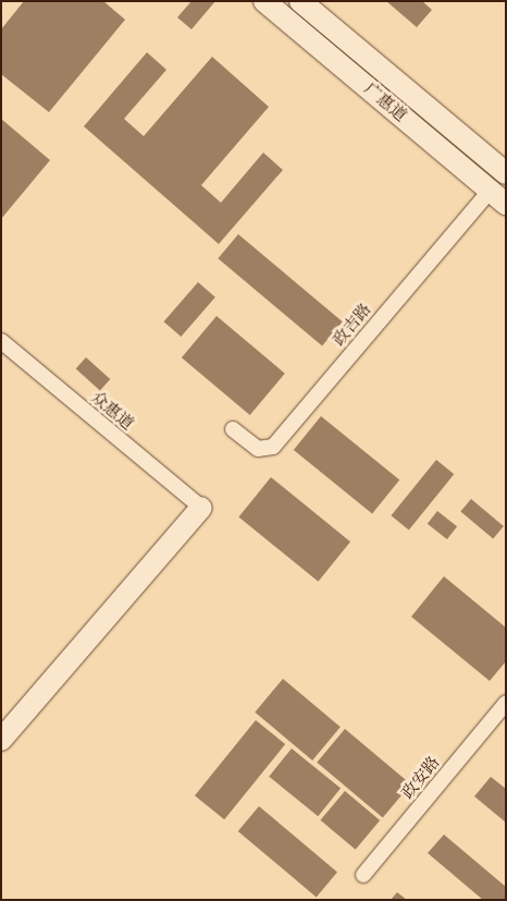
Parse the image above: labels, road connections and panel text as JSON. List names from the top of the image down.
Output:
{
  "streets": {
    "main road": ["广惠道"],
    "street": ["政吉路", "众惠道", "政安路"]
  },
  "crossings": [
    ["广惠道", "政吉路"]
  ]
}
